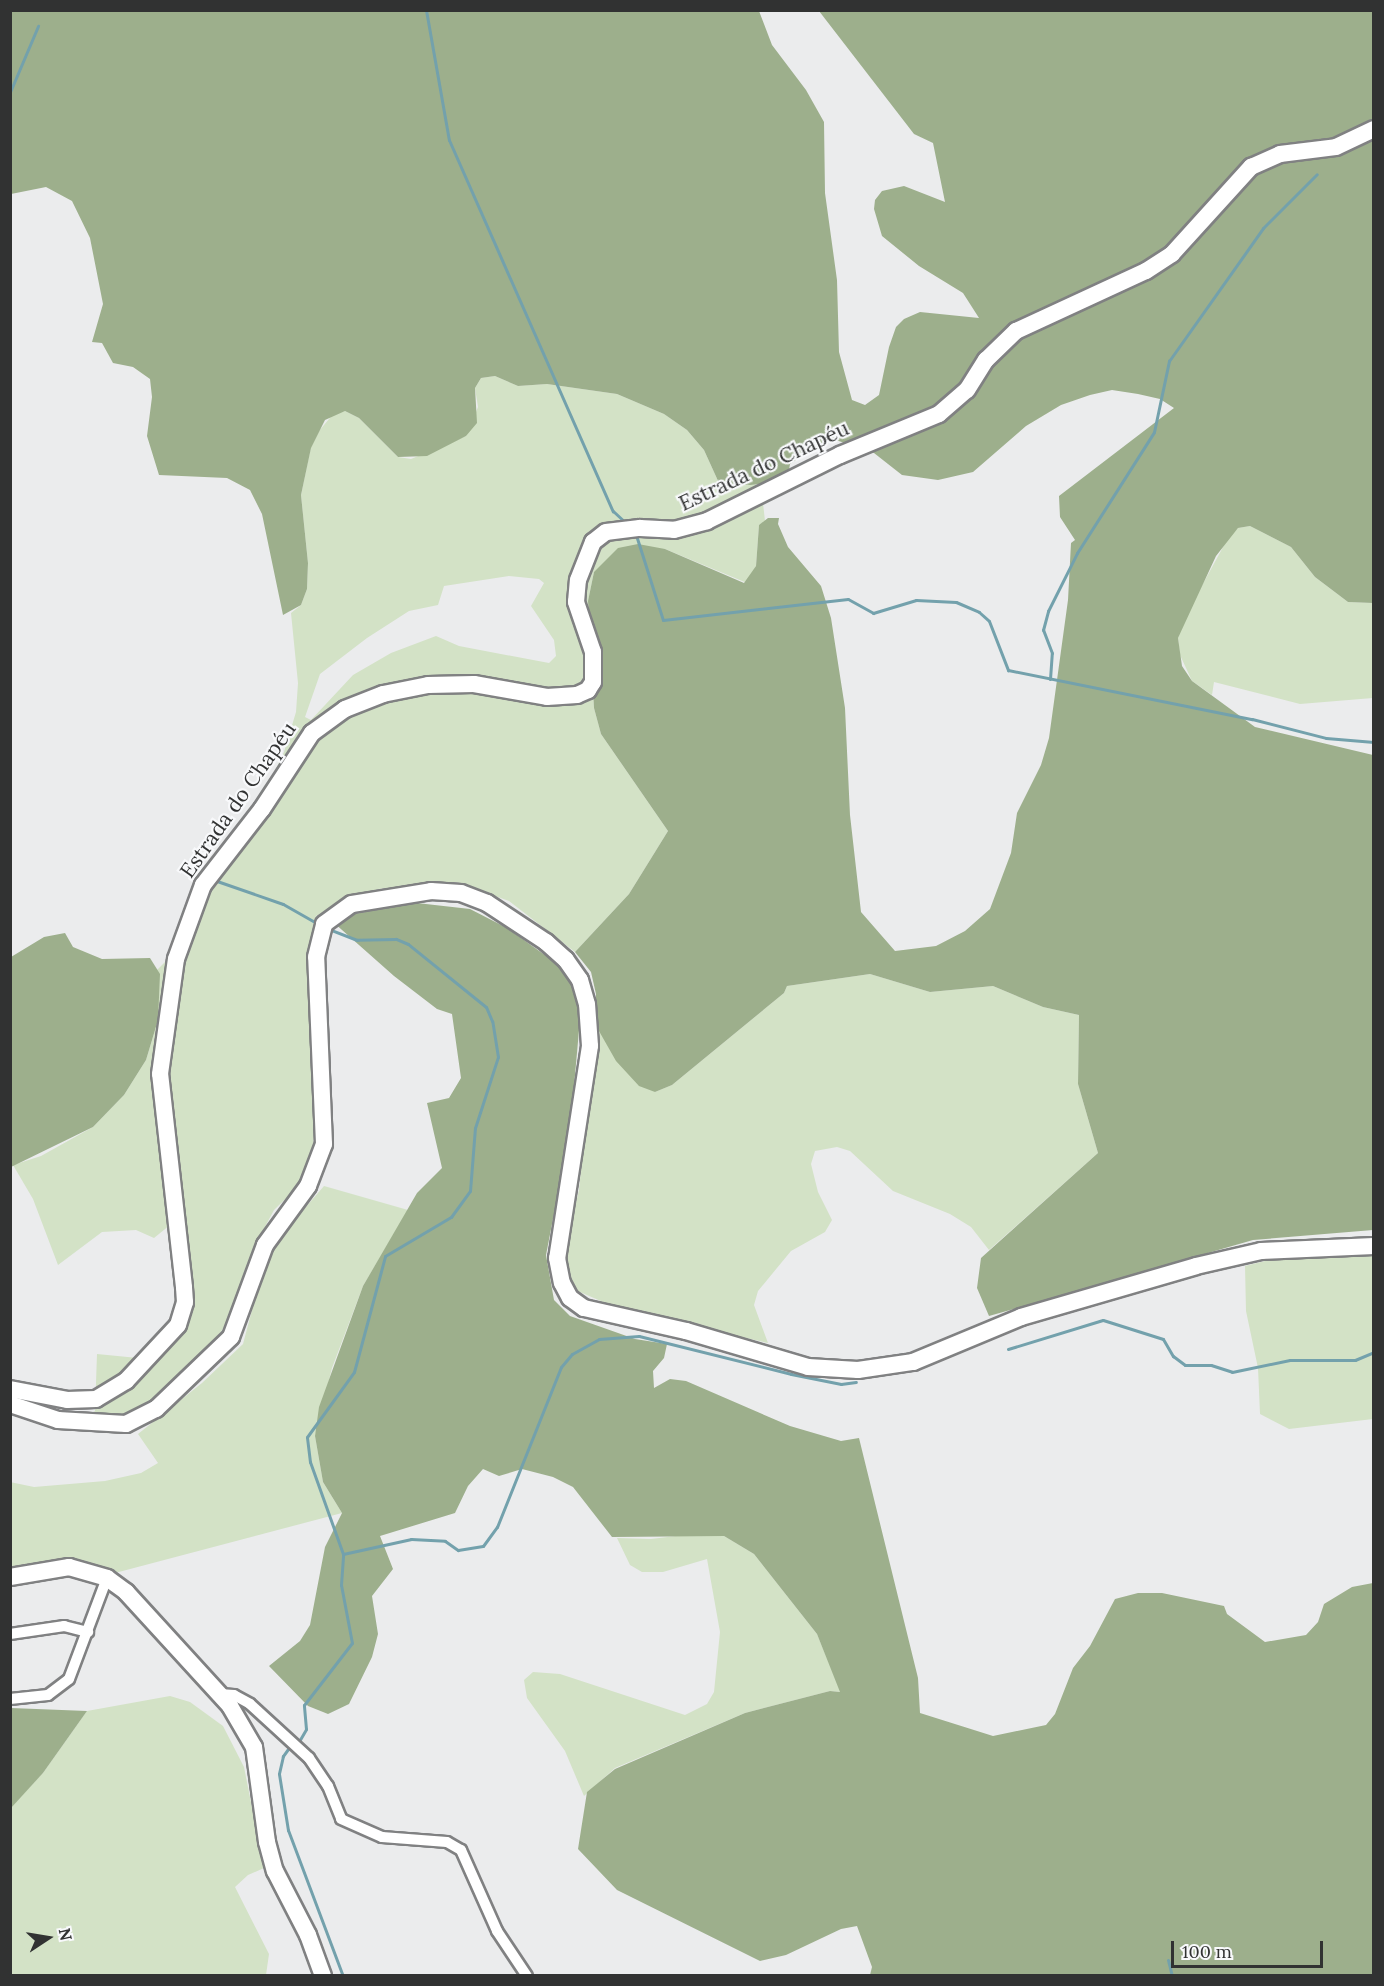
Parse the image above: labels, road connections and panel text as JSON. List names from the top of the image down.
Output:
{
  "streets": {
    "street": ["Estrada do Chapéu"]
  },
  "scale_bar": "100 m",
  "north": "right"
}
